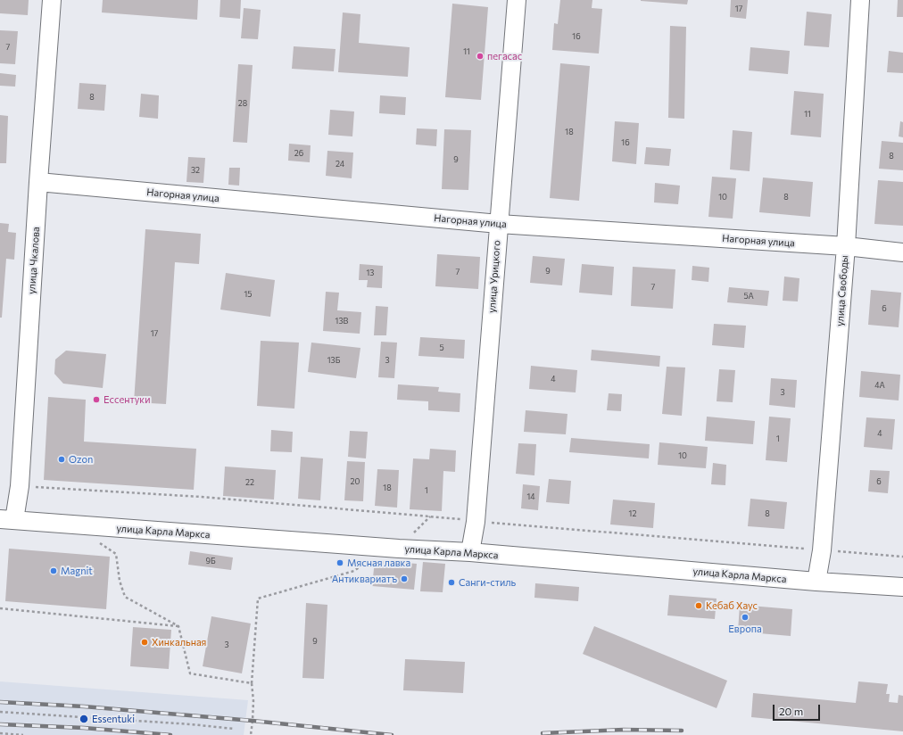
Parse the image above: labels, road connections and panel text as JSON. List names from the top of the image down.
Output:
{
  "streets": {
    "street": [
      "Нагорная улица",
      "улица Чкалова",
      "улица Урицкого",
      "улица Свободы",
      "улица Карла Маркса"
    ]
  },
  "crossings": [
    ["Нагорная улица", "улица Чкалова"],
    ["Нагорная улица", "улица Урицкого"],
    ["Нагорная улица", "улица Свободы"],
    ["улица Чкалова", "улица Карла Маркса"],
    ["улица Урицкого", "улица Карла Маркса"],
    ["улица Свободы", "улица Карла Маркса"]
  ],
  "places": [
    "пегасас",
    "Ессентуки",
    "Ozon",
    "Мясная лавка",
    "Magnit",
    "Антиквариатъ",
    "Санги-стиль",
    "Кебаб Хаус",
    "Европа",
    "Хинкальная",
    "Essentuki"
  ],
  "house_numbers": [
    "17",
    "16",
    "7",
    "11",
    "8",
    "28",
    "11",
    "18",
    "16",
    "26",
    "8",
    "9",
    "24",
    "32",
    "10",
    "8",
    "9",
    "7",
    "13",
    "7",
    "15",
    "5А",
    "6",
    "13В",
    "17",
    "5",
    "13Б",
    "3",
    "4",
    "4А",
    "3",
    "4",
    "1",
    "10",
    "20",
    "6",
    "22",
    "18",
    "1",
    "14",
    "12",
    "8",
    "9Б",
    "9",
    "3"
  ],
  "scale_bar": "20 m"
}
